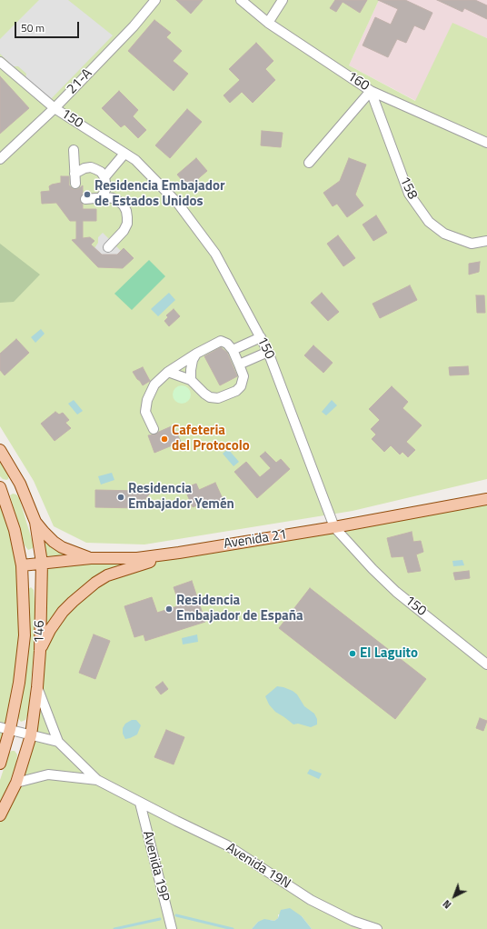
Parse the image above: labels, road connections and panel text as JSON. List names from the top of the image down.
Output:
{
  "streets": {
    "main road": ["Avenida 21", "146"],
    "street": [
      "21-A",
      "160",
      "150",
      "158",
      "Avenida 19P",
      "Avenida 19N"
    ]
  },
  "crossings": [
    ["21-A", "150"],
    ["160", "158"],
    ["150", "Avenida 21"],
    ["Avenida 21", "146"],
    ["Avenida 19P", "Avenida 19N"]
  ],
  "places": [
    "Residencia Embajador de Estados Unidos",
    "Cafeteria del Protocolo",
    "Residencia Embajador Yemén",
    "Residencia Embajador de España",
    "El Laguito"
  ],
  "scale_bar": "50 m",
  "north": "bottom left"
}
